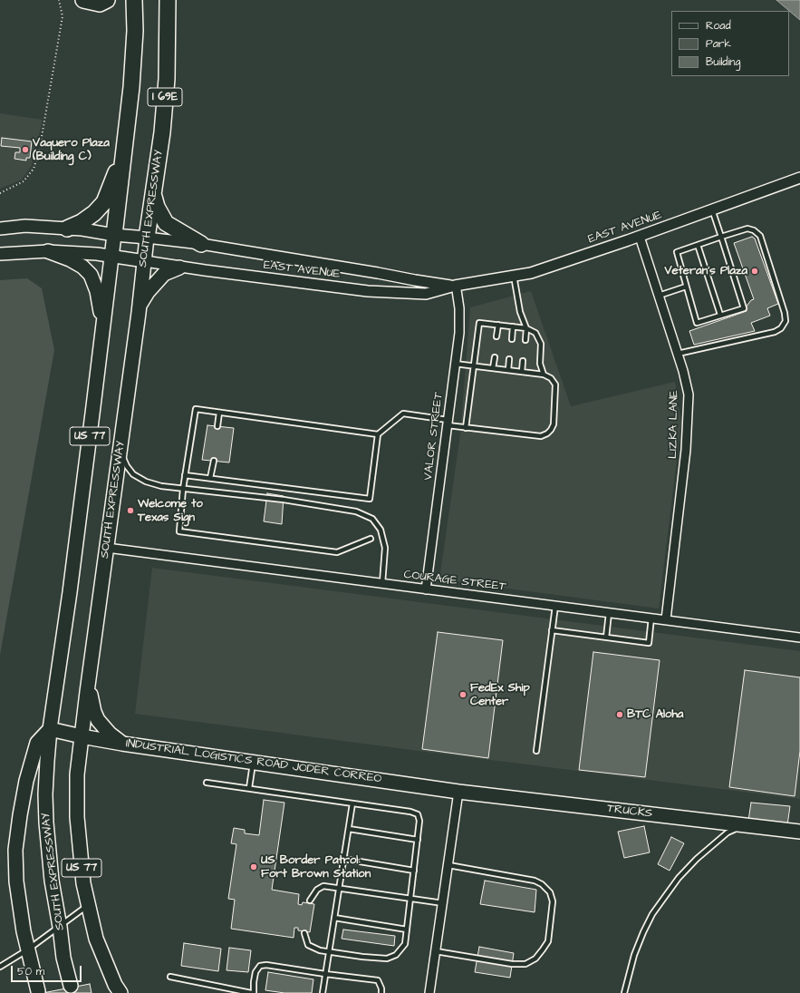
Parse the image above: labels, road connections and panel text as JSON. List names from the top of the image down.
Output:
{
  "streets": {
    "highway": [
      "I 69E",
      "SOUTH EXPRESSWAY",
      "US 77",
      "INDUSTRIAL LOGISTICS ROAD JODER CORREO",
      "TRUCKS"
    ],
    "street": [
      "EAST AVENUE",
      "LIZKA LANE",
      "VALOR STREET",
      "COURAGE STREET"
    ]
  },
  "crossings": [
    ["SOUTH EXPRESSWAY", "EAST AVENUE"],
    ["SOUTH EXPRESSWAY", "COURAGE STREET"],
    ["SOUTH EXPRESSWAY", "INDUSTRIAL LOGISTICS ROAD JODER CORREO"],
    ["EAST AVENUE", "LIZKA LANE"],
    ["EAST AVENUE", "VALOR STREET"],
    ["LIZKA LANE", "COURAGE STREET"],
    ["VALOR STREET", "COURAGE STREET"],
    ["INDUSTRIAL LOGISTICS ROAD JODER CORREO", "TRUCKS"]
  ],
  "places": [
    "Vaquero Plaza (Building C)",
    "Veteran's Plaza",
    "Welcome to Texas Sign",
    "FedEx Ship Center",
    "BTC Aloha",
    "US Border Patrol: Fort Brown Station"
  ],
  "legend": ["Road", "Park", "Building"],
  "scale_bar": "50 m"
}
